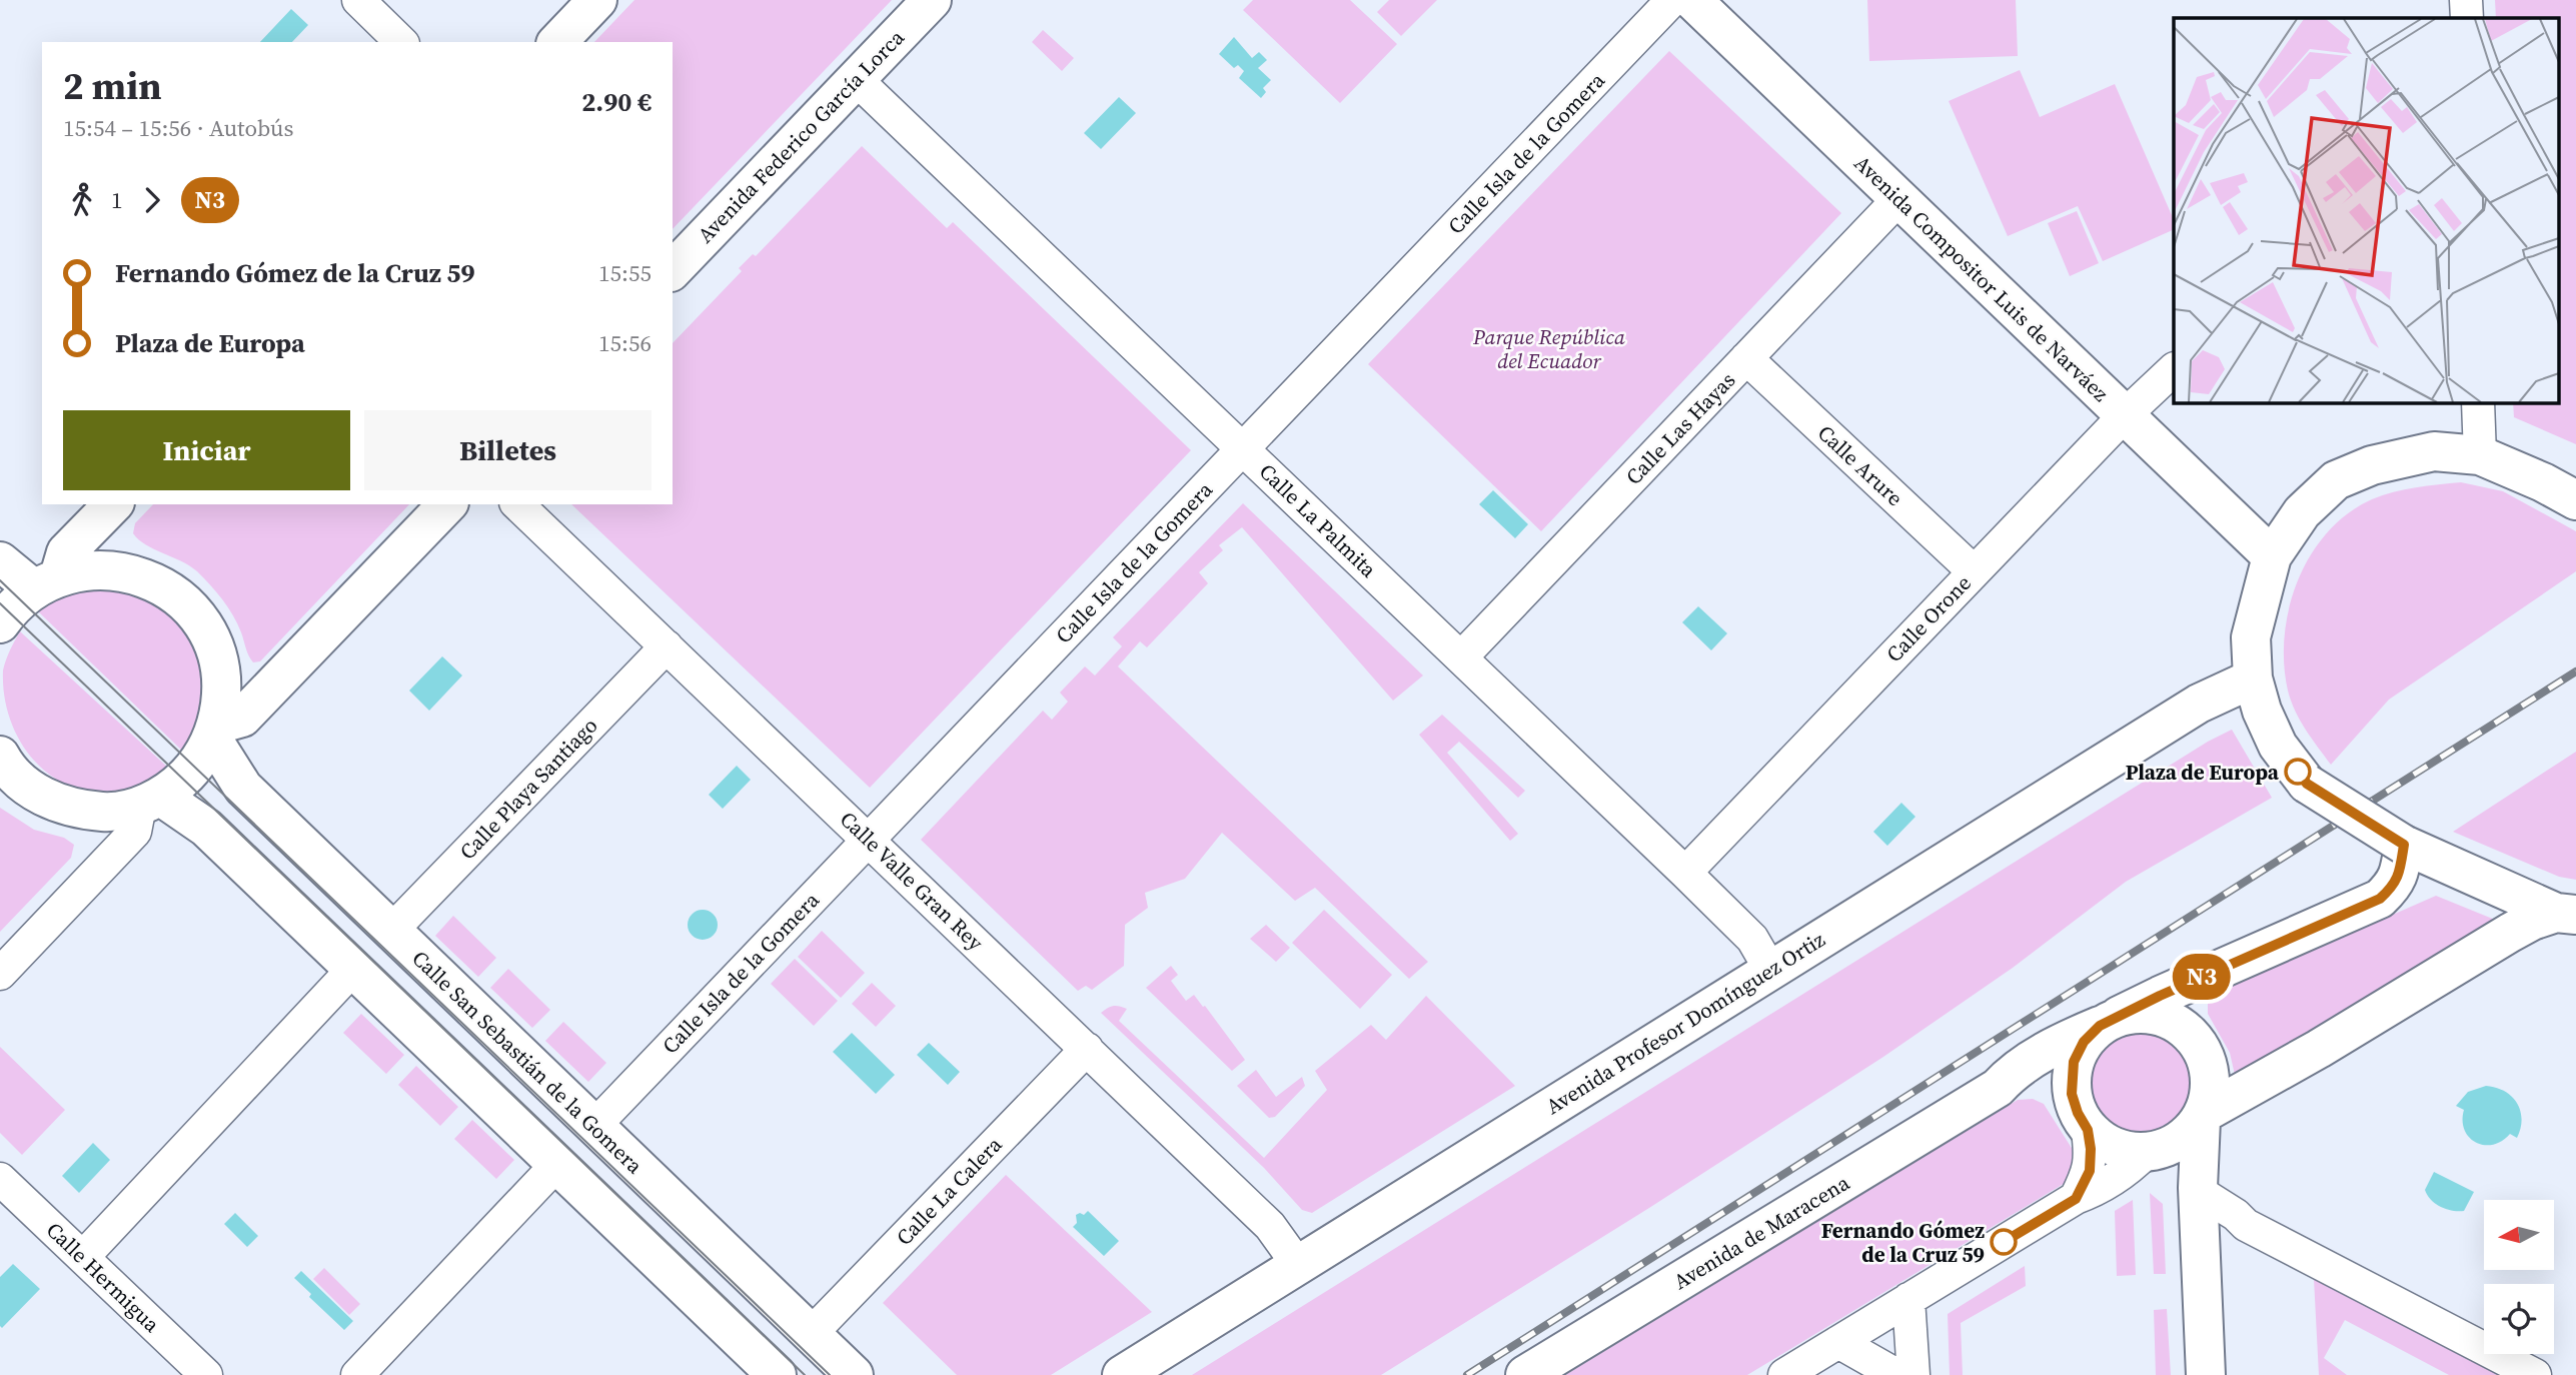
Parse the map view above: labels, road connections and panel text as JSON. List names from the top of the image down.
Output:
{
  "streets": {
    "main road": [
      "Avenida Federico García Lorca",
      "Avenida Compositor Luis de Narváez",
      "Avenida Profesor Domínguez Ortiz",
      "Calle San Sebastián de la Gomera",
      "Avenida de Maracena"
    ],
    "street": [
      "Calle Isla de la Gomera",
      "Calle Las Hayas",
      "Calle Arure",
      "Calle La Palmita",
      "Calle Orone",
      "Calle Playa Santiago",
      "Calle Valle Gran Rey",
      "Calle La Calera",
      "Calle Hermigua"
    ]
  },
  "crossings": [
    ["Avenida Federico García Lorca", "Calle La Palmita"],
    ["Calle Isla de la Gomera", "Calle La Palmita"],
    ["Calle Isla de la Gomera", "Calle Valle Gran Rey"],
    ["Calle Isla de la Gomera", "Calle San Sebastián de la Gomera"],
    ["Avenida Compositor Luis de Narváez", "Calle Las Hayas"],
    ["Avenida Compositor Luis de Narváez", "Calle Orone"],
    ["Calle Las Hayas", "Calle Arure"],
    ["Calle Las Hayas", "Calle La Palmita"],
    ["Calle Arure", "Calle Orone"],
    ["Calle La Palmita", "Calle Orone"],
    ["Calle La Palmita", "Avenida Profesor Domínguez Ortiz"],
    ["Calle Playa Santiago", "Calle Valle Gran Rey"],
    ["Calle Playa Santiago", "Calle San Sebastián de la Gomera"],
    ["Calle Valle Gran Rey", "Avenida Profesor Domínguez Ortiz"],
    ["Calle Valle Gran Rey", "Calle La Calera"],
    ["Calle San Sebastián de la Gomera", "Calle La Calera"]
  ],
  "parks": ["Parque República del Ecuador"],
  "places": ["Plaza de Europa", "Fernando Gómez de la Cruz 59"],
  "lines": ["bus line N3"],
  "north": "left",
  "page": {
    "on_map": "N3",
    "heading": ["2 min", "15:54 – 15:56 · Autobús", "2.90 €"],
    "legs": ["1", "N3"],
    "list": [
      {
        "name": "Fernando Gómez de la Cruz 59",
        "value": "15:55"
      },
      {
        "name": "Plaza de Europa",
        "value": "15:56"
      }
    ],
    "buttons": ["Iniciar", "Billetes"]
  }
}
